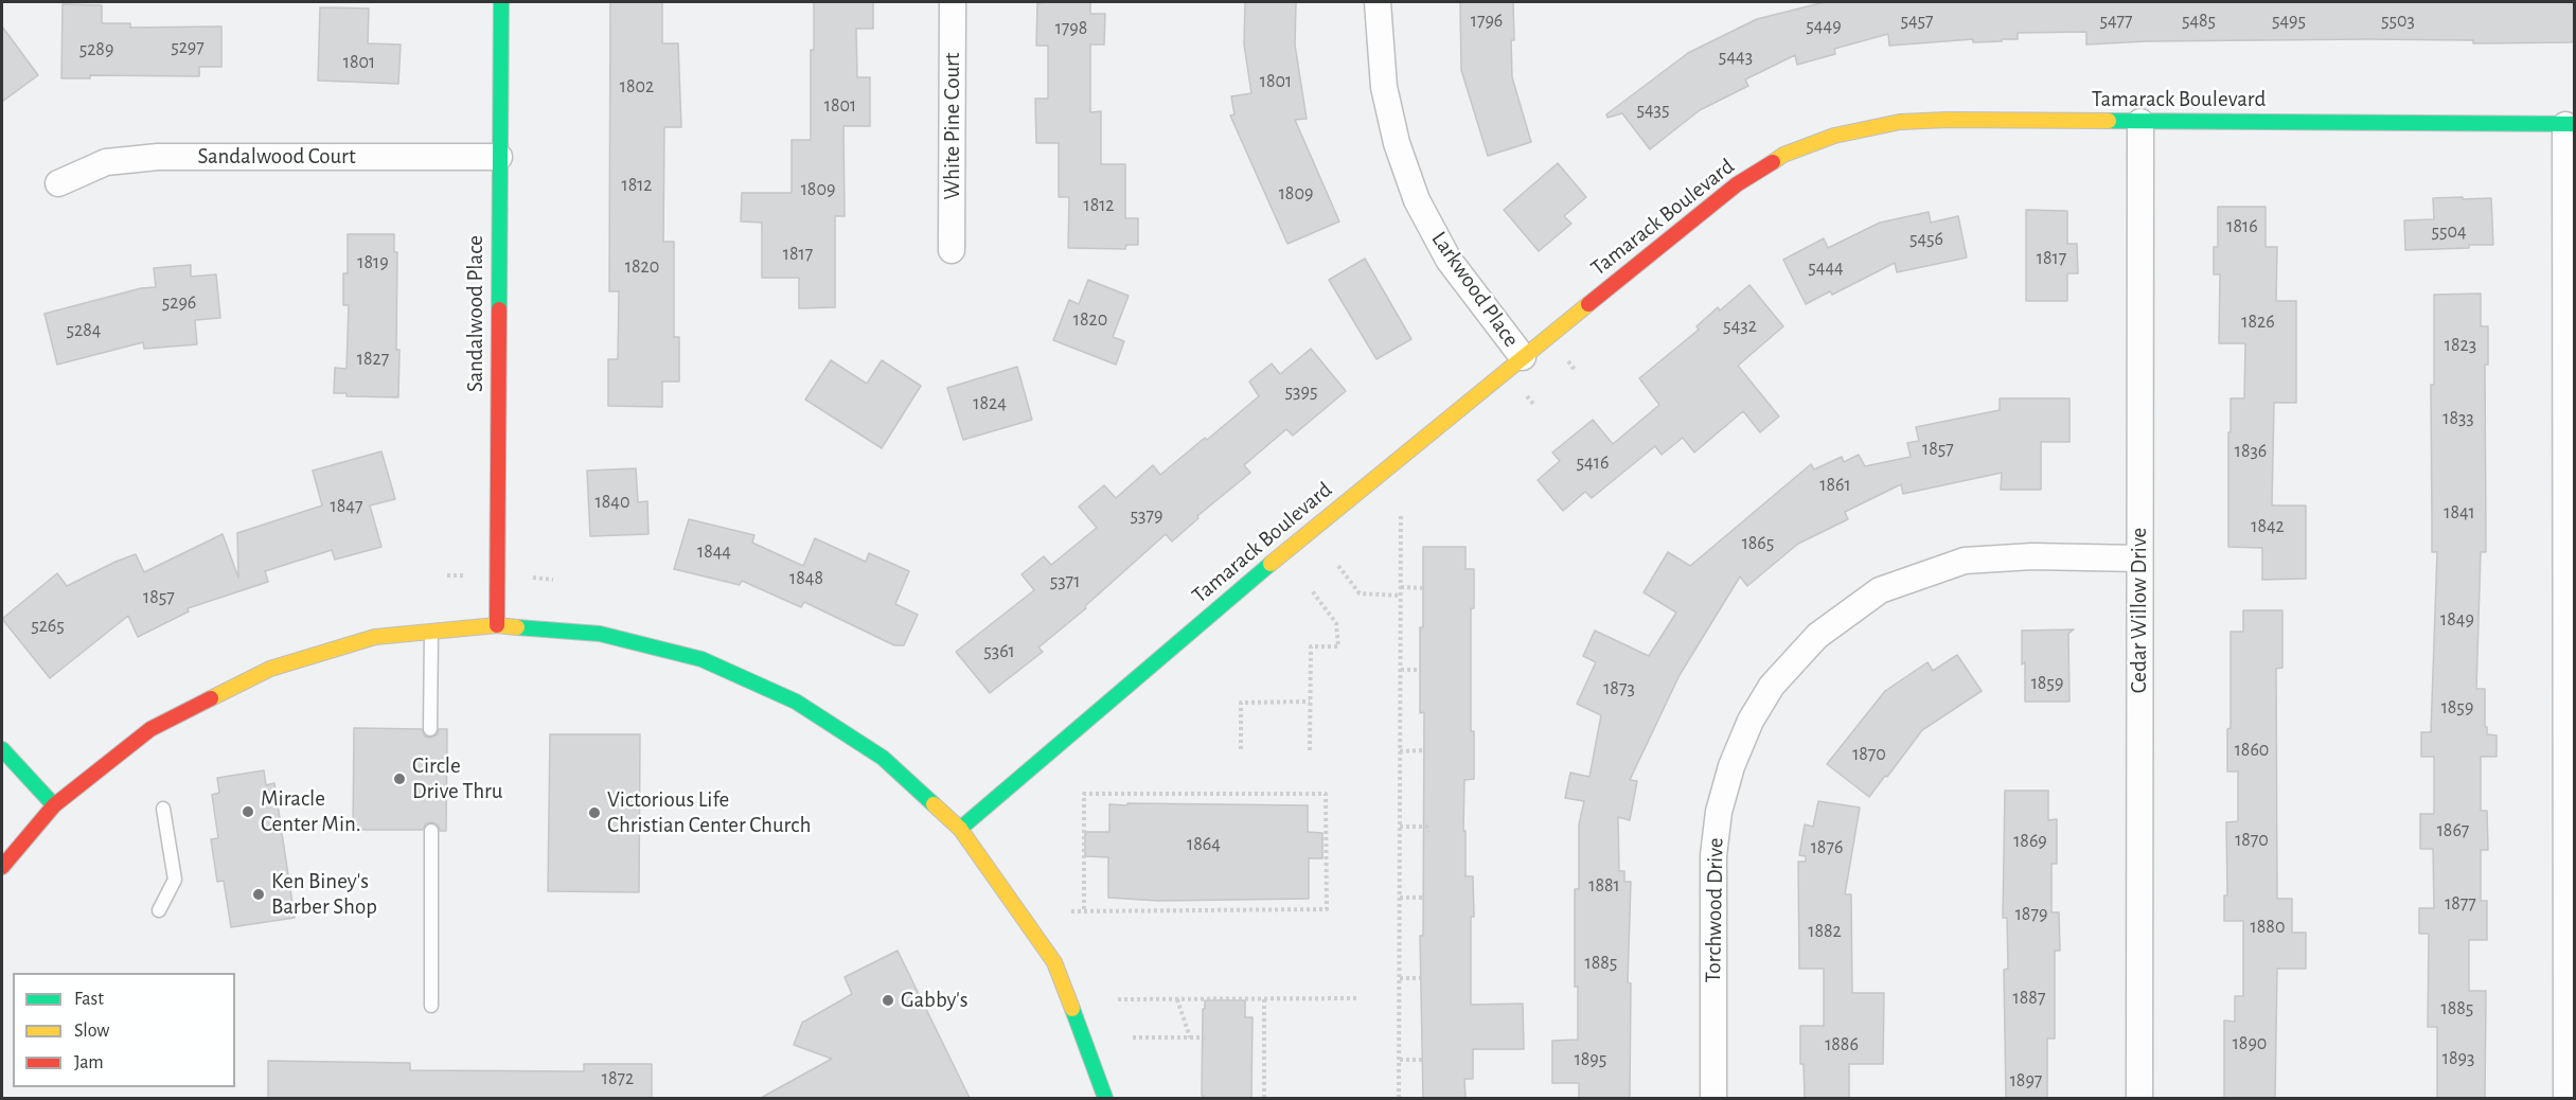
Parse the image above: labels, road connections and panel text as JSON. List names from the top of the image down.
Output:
{
  "streets": {
    "street": [
      "Tamarack Boulevard",
      "White Pine Court",
      "Sandalwood Court",
      "Larkwood Place",
      "Sandalwood Place",
      "Cedar Willow Drive",
      "Torchwood Drive"
    ]
  },
  "crossings": [
    ["Tamarack Boulevard", "Larkwood Place"],
    ["Tamarack Boulevard", "Cedar Willow Drive"],
    ["Sandalwood Court", "Sandalwood Place"],
    ["Cedar Willow Drive", "Torchwood Drive"]
  ],
  "places": [
    "Circle Drive Thru",
    "Miracle Center Min.",
    "Victorious Life Christian Center Church",
    "Ken Biney's Barber Shop",
    "Gabby's"
  ],
  "house_numbers": [
    "1796",
    "5457",
    "5477",
    "5485",
    "5495",
    "5503",
    "5449",
    "1798",
    "5297",
    "5289",
    "5443",
    "1801",
    "1801",
    "1802",
    "1801",
    "5435",
    "1812",
    "1809",
    "1809",
    "1812",
    "1816",
    "5504",
    "5456",
    "1817",
    "1817",
    "1819",
    "1820",
    "5444",
    "5296",
    "1820",
    "1826",
    "5432",
    "5284",
    "1823",
    "1827",
    "5395",
    "1824",
    "1833",
    "1857",
    "1836",
    "5416",
    "1861",
    "1840",
    "1847",
    "1841",
    "5379",
    "1842",
    "1865",
    "1844",
    "1848",
    "5371",
    "1857",
    "1849",
    "5265",
    "5361",
    "1859",
    "1873",
    "1859",
    "1860",
    "1870",
    "1867",
    "1870",
    "1869",
    "1864",
    "1876",
    "1881",
    "1877",
    "1879",
    "1880",
    "1882",
    "1885",
    "1887",
    "1885",
    "1890",
    "1886",
    "1893",
    "1895",
    "1872",
    "1897"
  ],
  "legend": ["Fast", "Slow", "Jam"]
}
